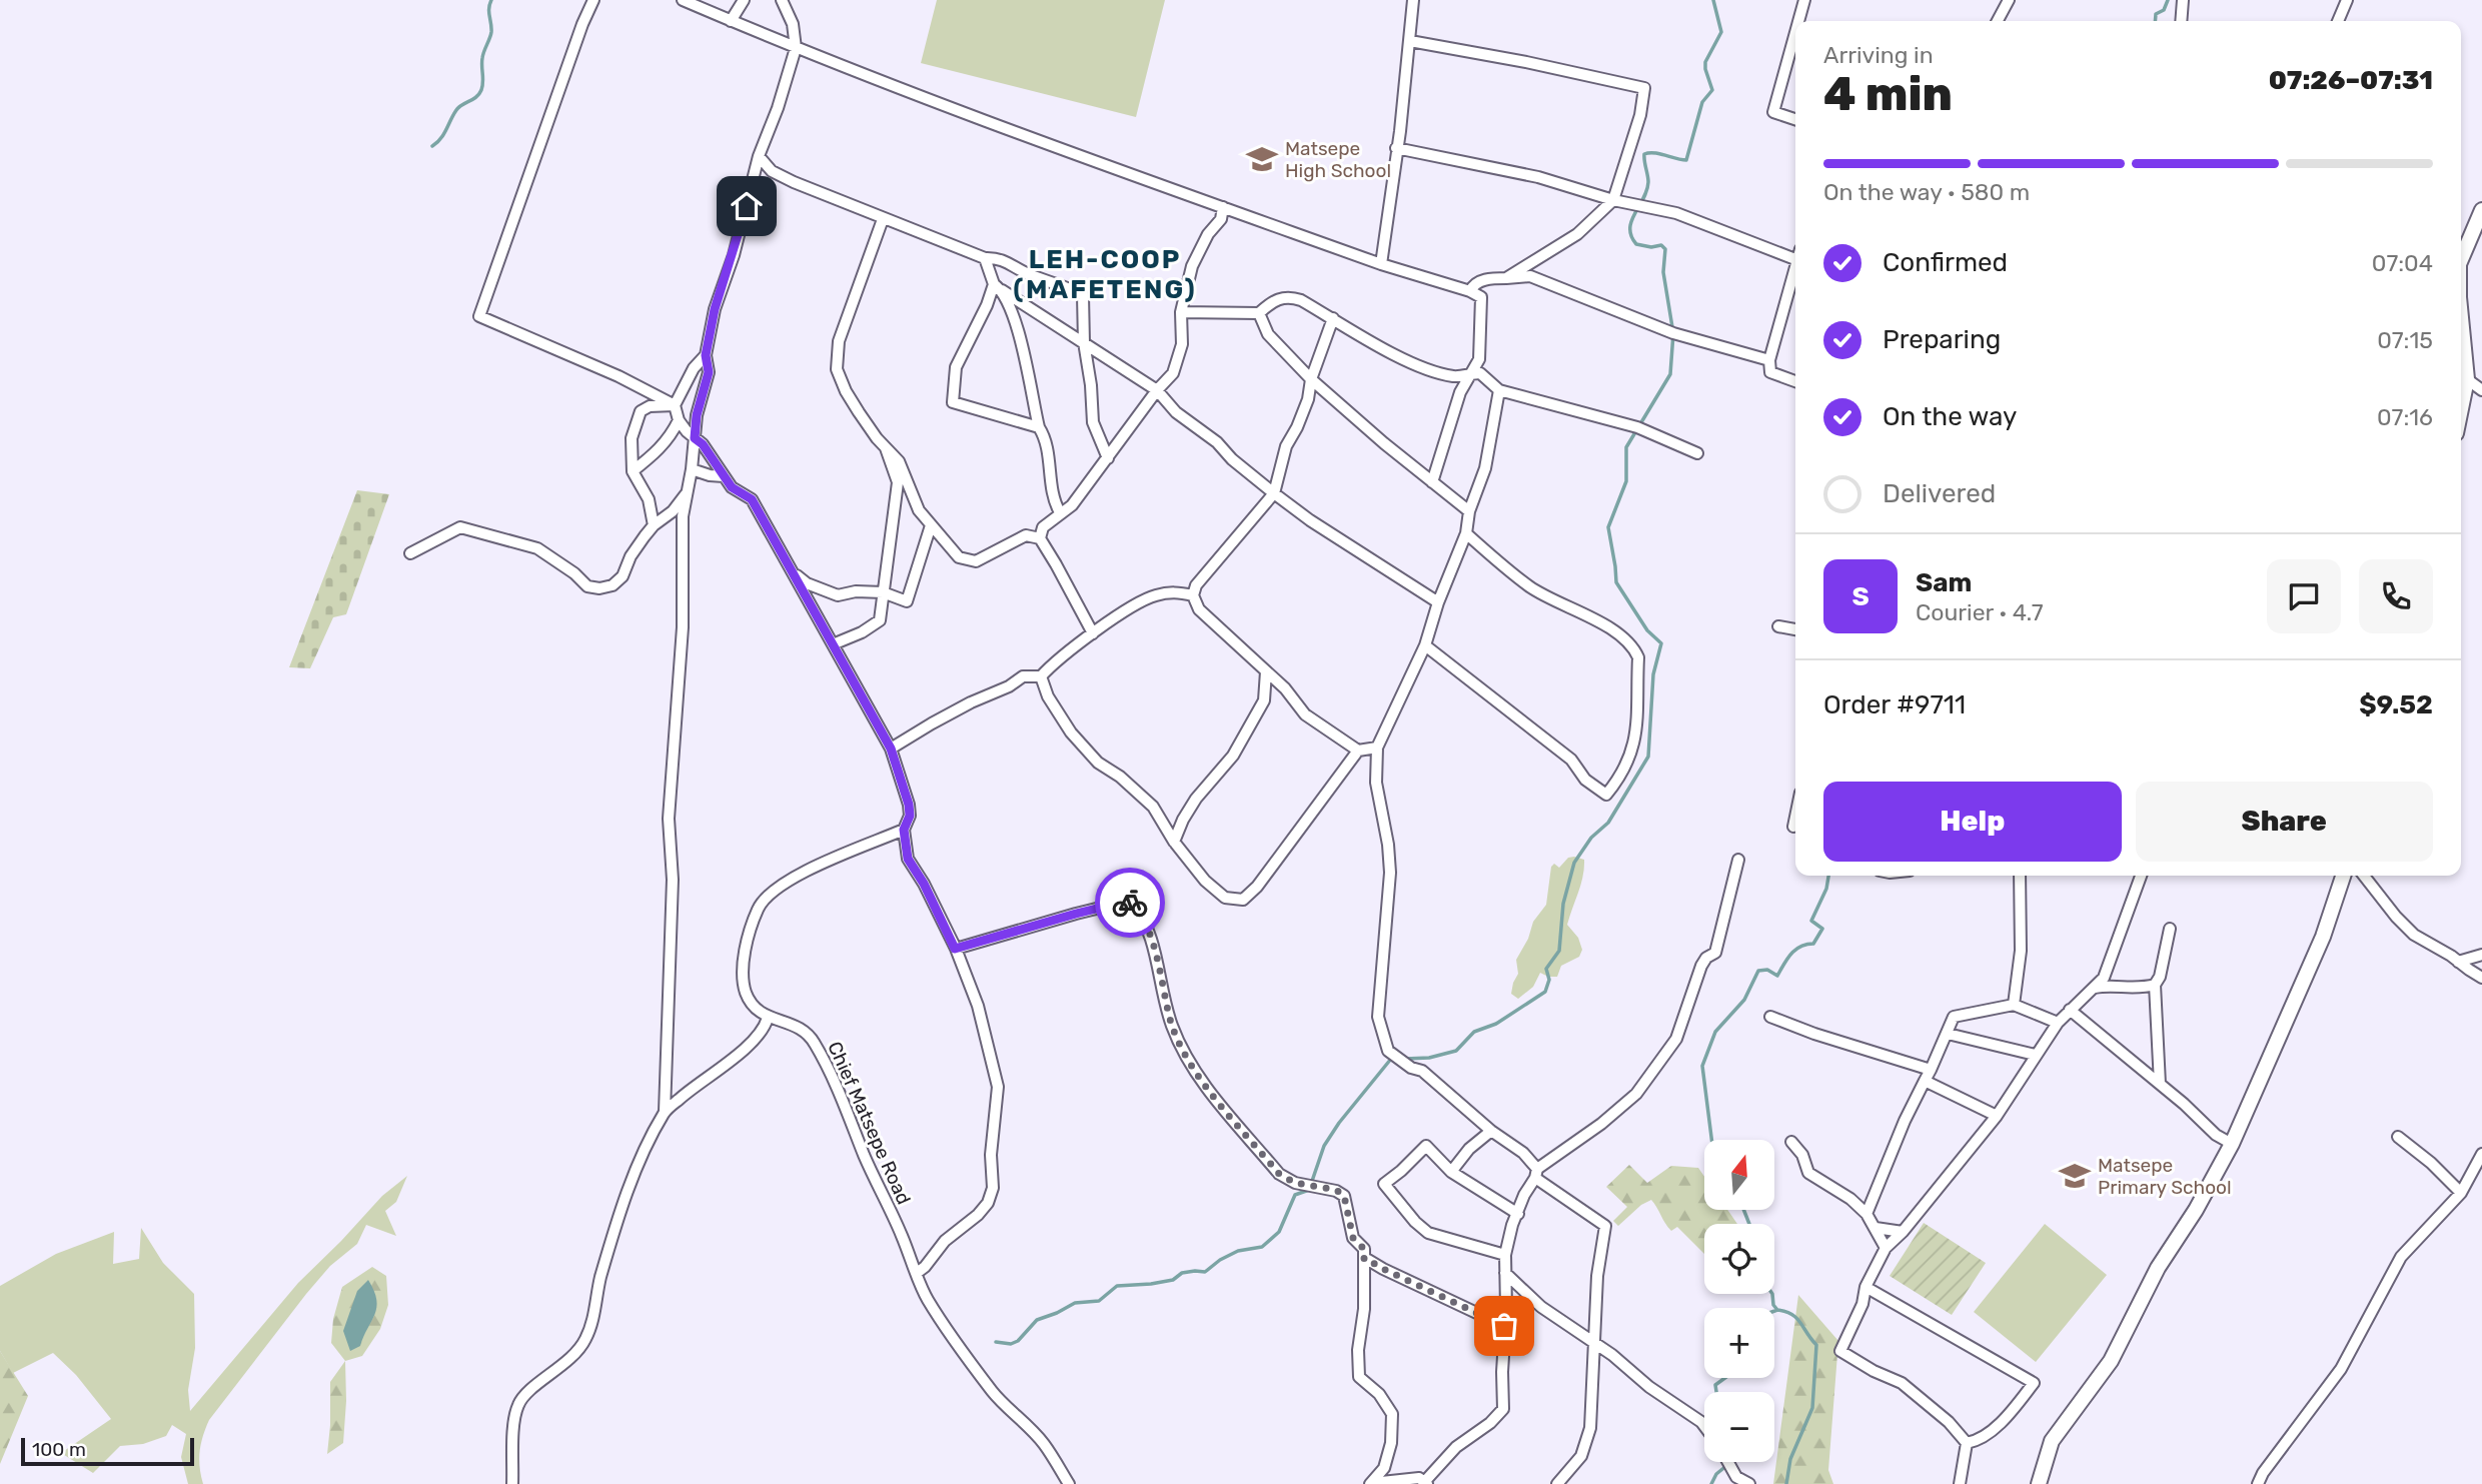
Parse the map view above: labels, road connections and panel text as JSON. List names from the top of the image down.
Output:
{
  "streets": {
    "street": ["Chief Matsepe Road"]
  },
  "districts": ["LEH-COOP (MAFETENG)"],
  "places": {
    "school or university": ["Matsepe High School", "Matsepe Primary School"]
  },
  "scale_bar": "100 m",
  "north": "top",
  "page": {
    "heading": ["4 min", "Arriving in", "07:26–07:31"],
    "panel": [
      "Sam",
      "Courier · 4.7",
      "Order #9711",
      "$9.52"
    ],
    "bar": "On the way · 580 m",
    "list": [
      ["Confirmed", "07:04"],
      ["Preparing", "07:15"],
      ["On the way", "07:16"],
      "Delivered"
    ],
    "round": "S",
    "buttons": ["Help", "Share"],
    "map_buttons": ["+", "−"],
    "scale": "100 m"
  }
}
